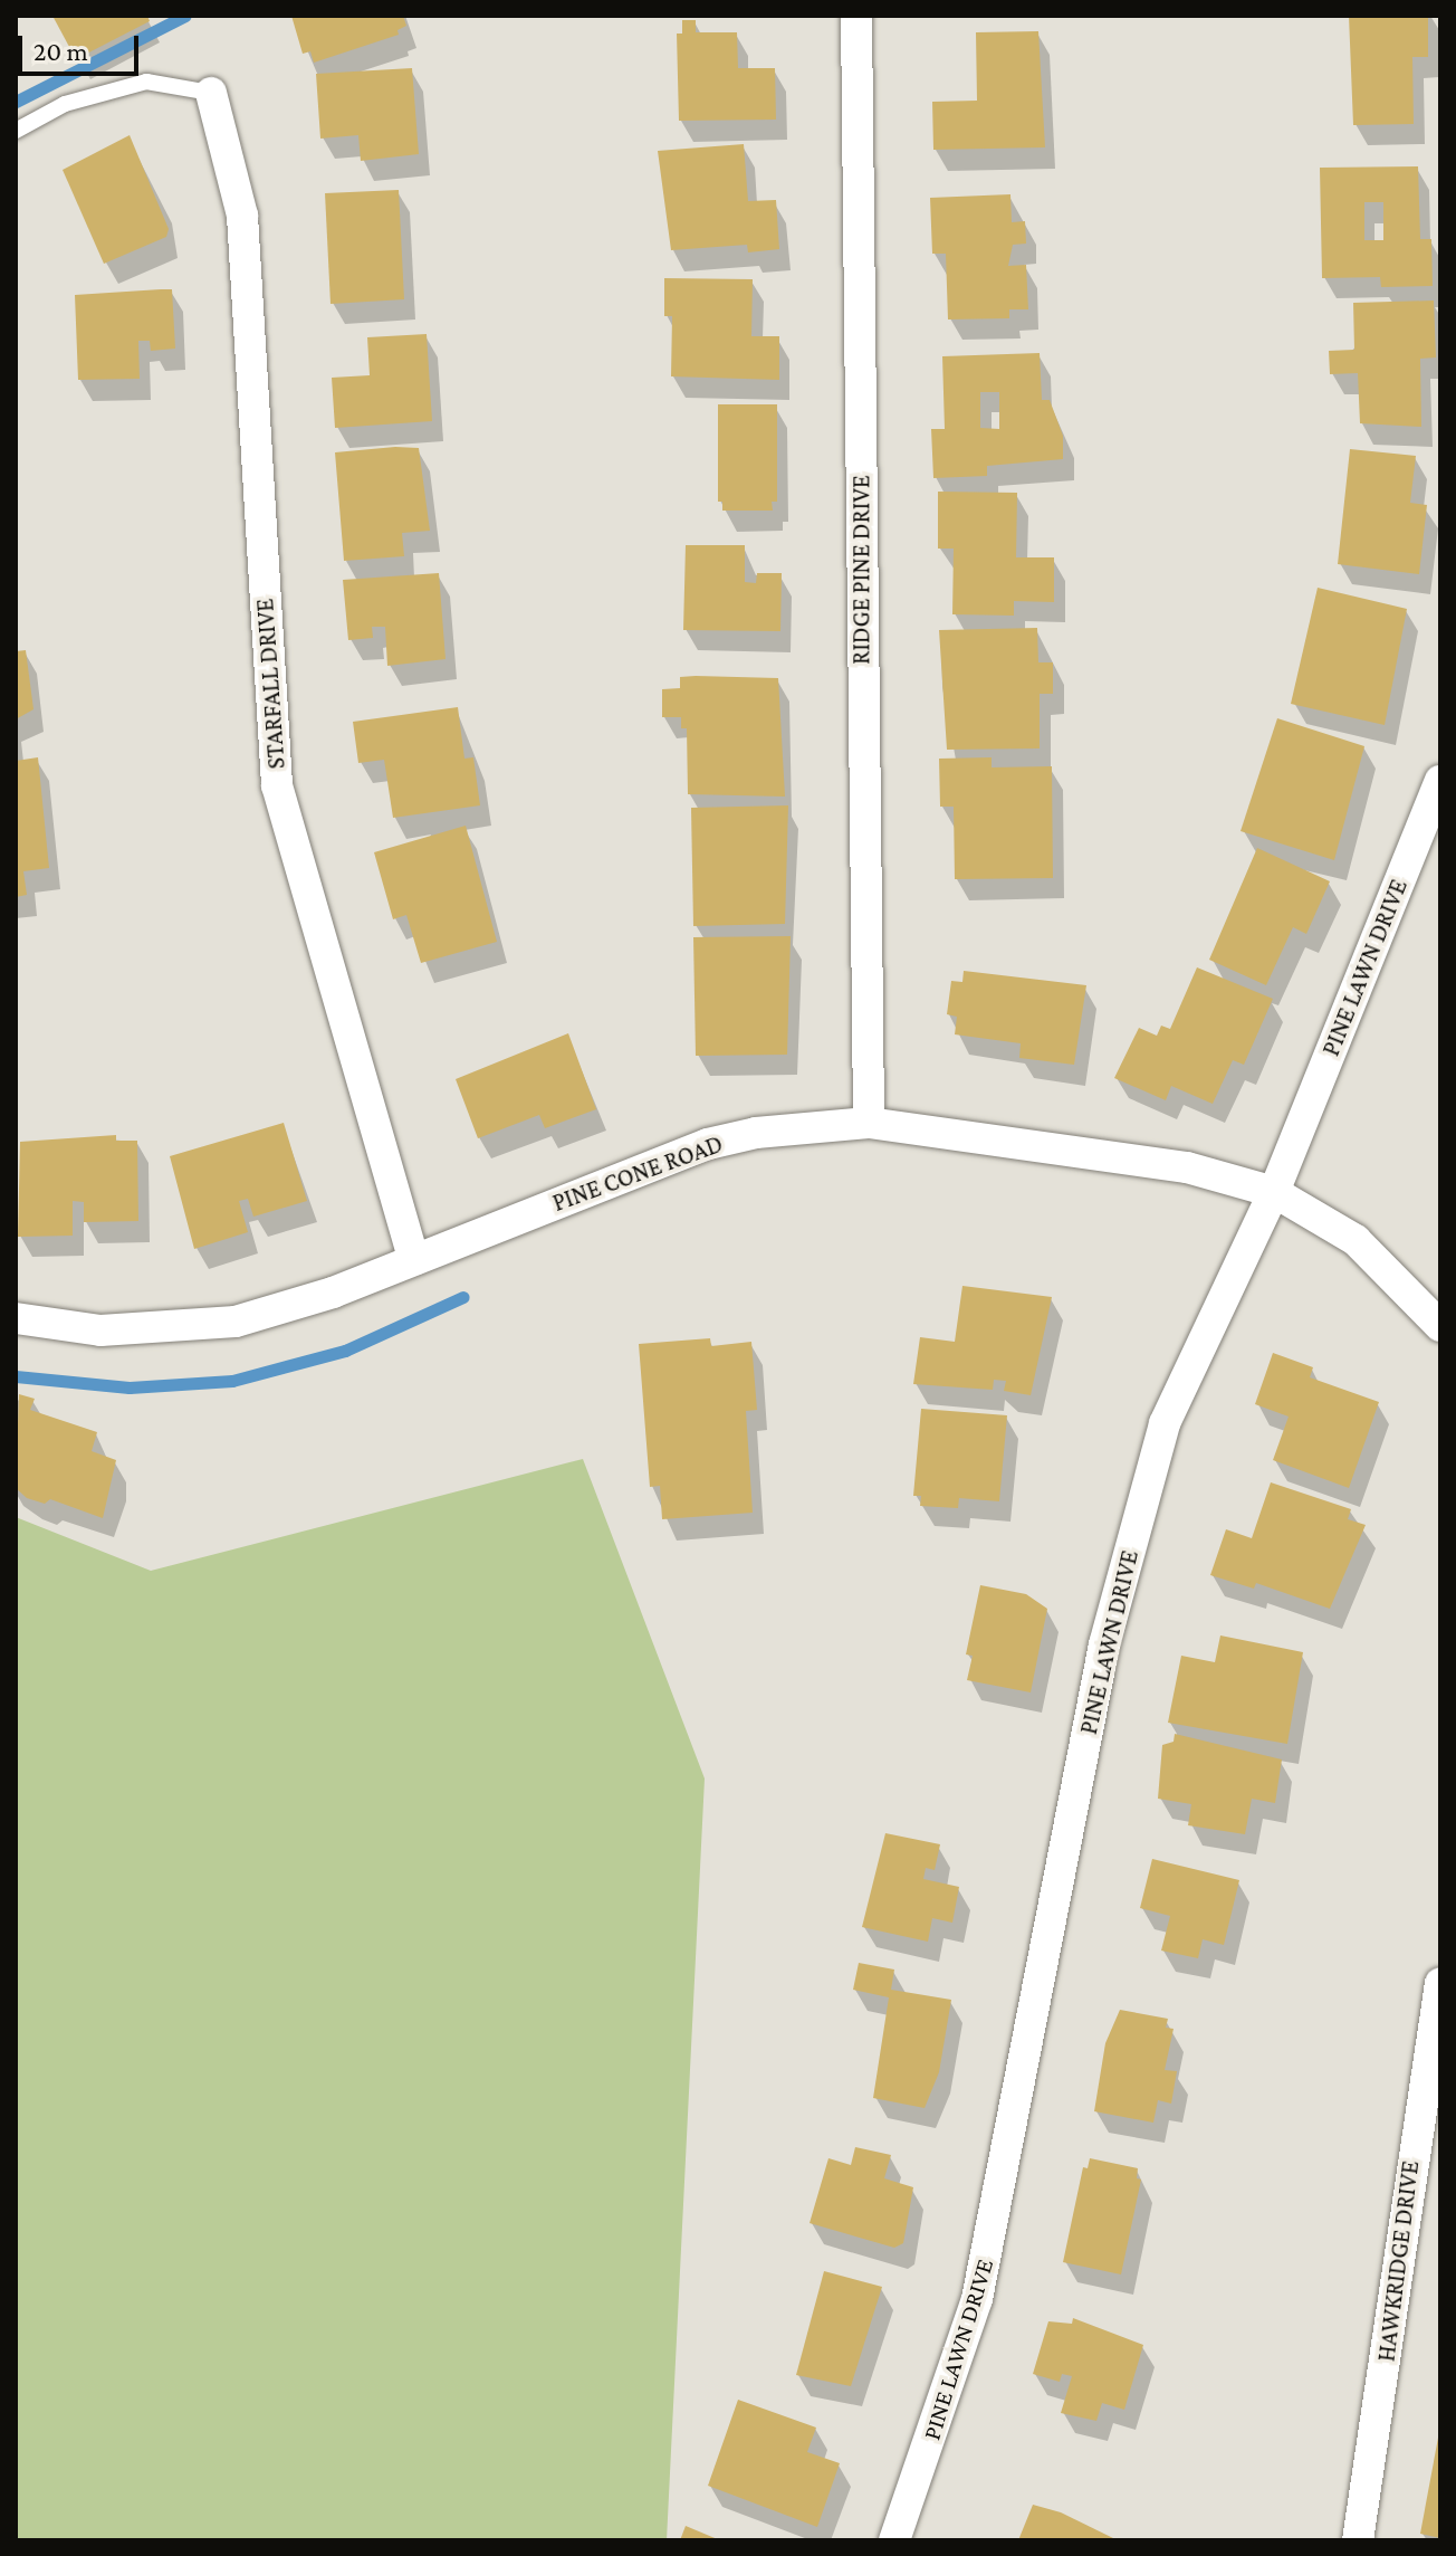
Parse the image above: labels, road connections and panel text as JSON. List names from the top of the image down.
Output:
{
  "streets": {
    "street": [
      "RIDGE PINE DRIVE",
      "STARFALL DRIVE",
      "PINE LAWN DRIVE",
      "PINE CONE ROAD",
      "HAWKRIDGE DRIVE"
    ]
  },
  "crossings": [
    ["RIDGE PINE DRIVE", "PINE CONE ROAD"],
    ["STARFALL DRIVE", "PINE CONE ROAD"],
    ["PINE LAWN DRIVE", "PINE CONE ROAD"]
  ],
  "scale_bar": "20 m"
}
